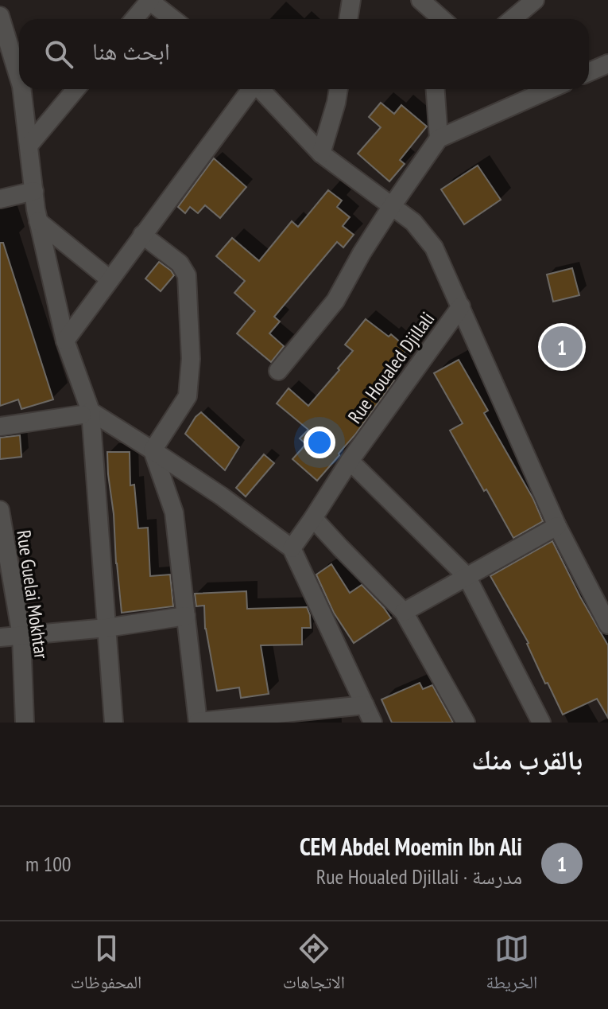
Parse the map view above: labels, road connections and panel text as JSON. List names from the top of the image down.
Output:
{
  "streets": {
    "street": ["Rue Houaled Djillali", "Rue Guelai Mokhtar"]
  },
  "page": {
    "search": "ابحث هنا",
    "pins": "1",
    "heading": "بالقرب منك",
    "list": [
      {
        "mark": "1",
        "name": "CEM Abdel Moemin Ibn Ali",
        "note": "مدرسة · Rue Houaled Djillali",
        "value": "100 m"
      }
    ],
    "nav": ["الخريطة", "الاتجاهات", "المحفوظات"]
  }
}
